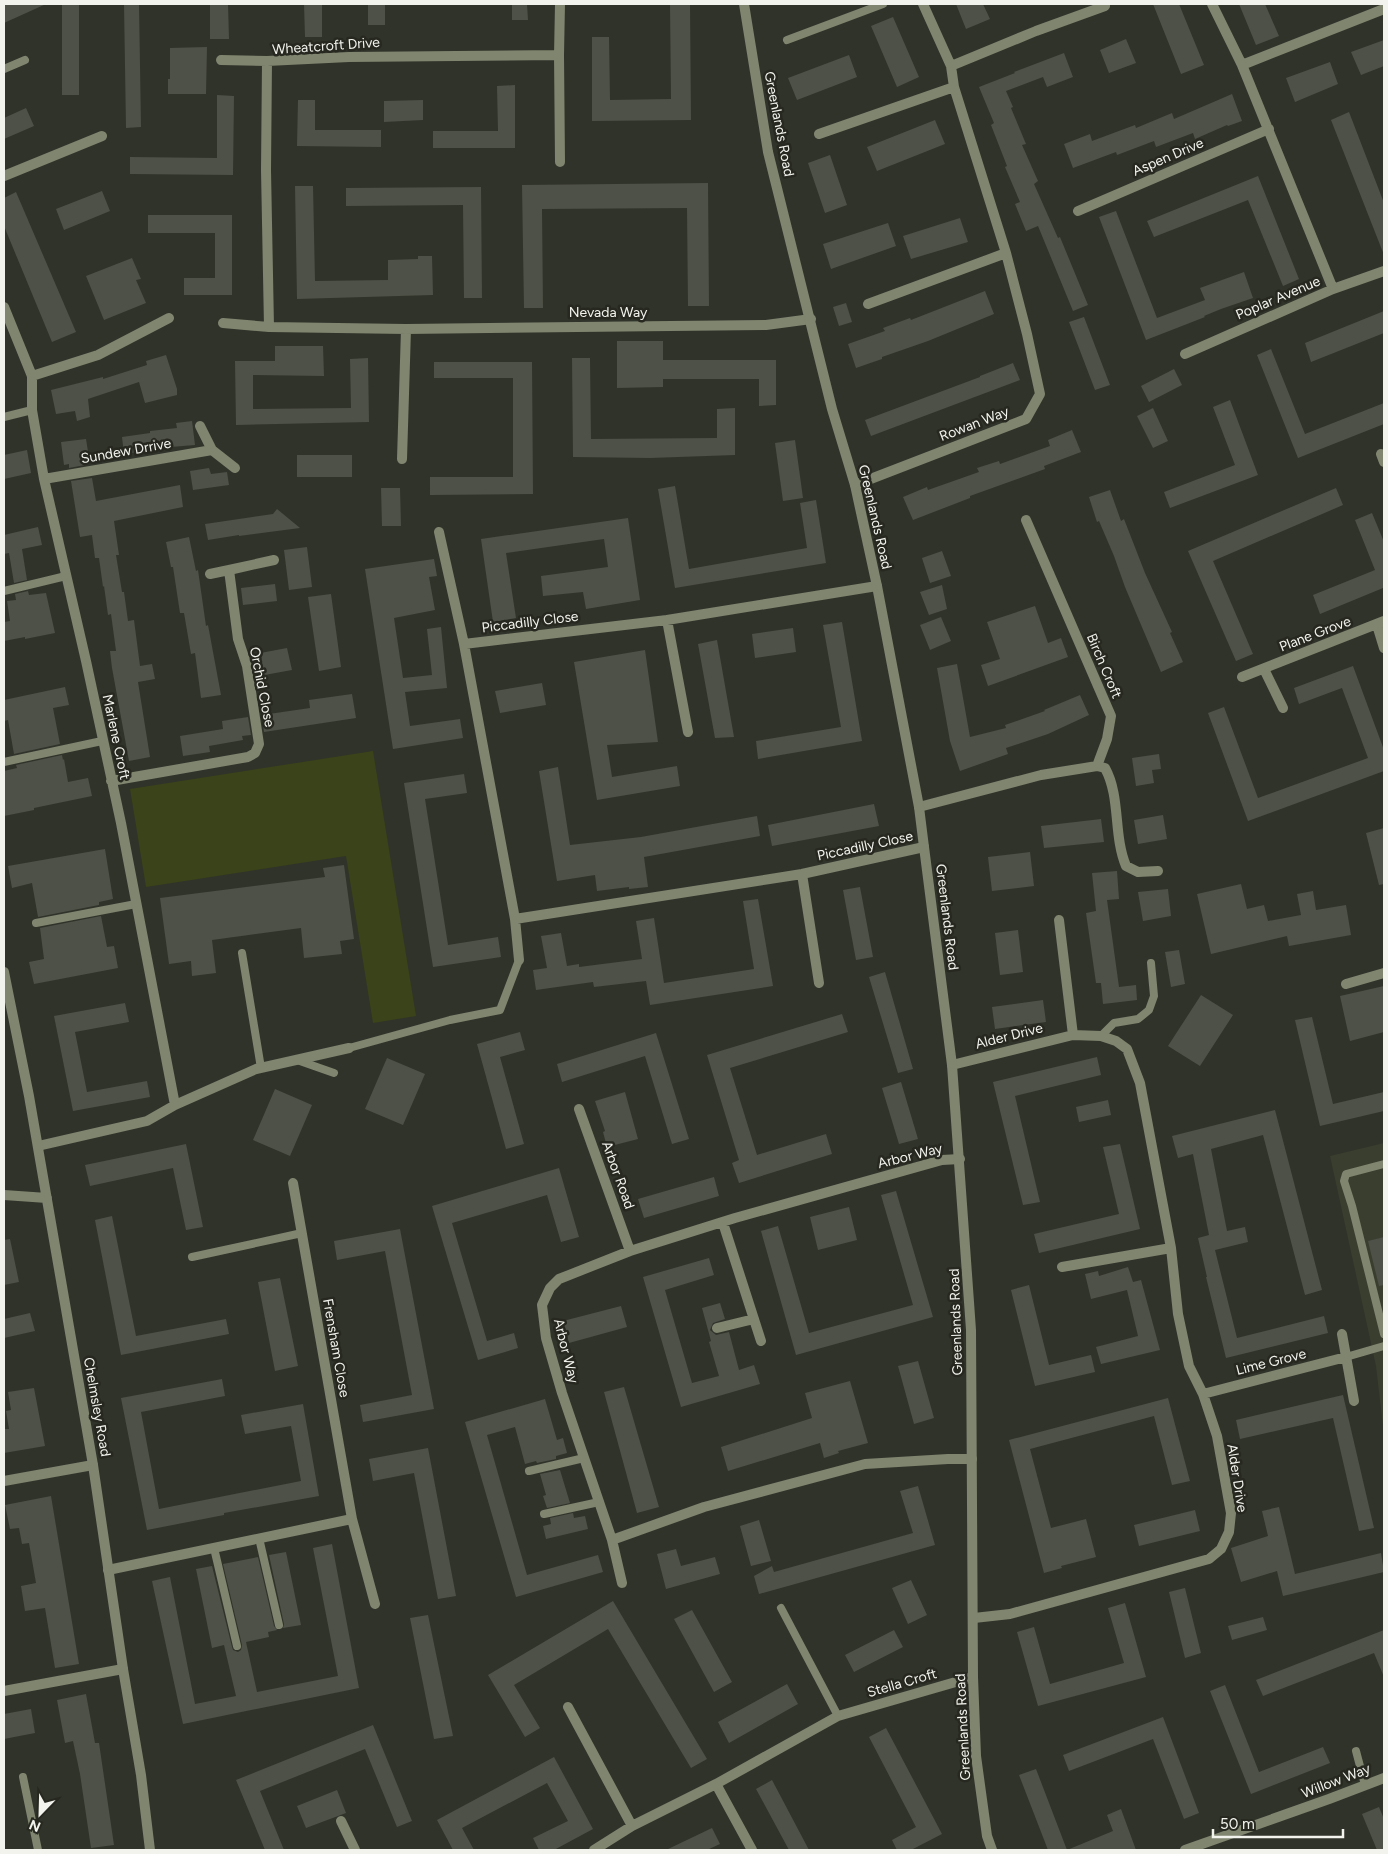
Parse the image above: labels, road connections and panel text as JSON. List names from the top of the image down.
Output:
{
  "streets": {
    "street": [
      "Wheatcroft Drive",
      "Greenlands Road",
      "Aspen Drive",
      "Poplar Avenue",
      "Nevada Way",
      "Rowan Way",
      "Sundew Drrive",
      "Piccadilly Close",
      "Plane Grove",
      "Birch Croft",
      "Orchid Close",
      "Marlene Croft",
      "Alder Drive",
      "Arbor Way",
      "Arbor Road",
      "Frensham Close",
      "Lime Grove",
      "Chelmsley Road",
      "Stella Croft",
      "Willow Way"
    ]
  },
  "crossings": [
    ["Wheatcroft Drive", "Nevada Way"],
    ["Greenlands Road", "Nevada Way"],
    ["Greenlands Road", "Rowan Way"],
    ["Greenlands Road", "Piccadilly Close"],
    ["Greenlands Road", "Alder Drive"],
    ["Greenlands Road", "Arbor Way"],
    ["Greenlands Road", "Stella Croft"],
    ["Sundew Drrive", "Marlene Croft"],
    ["Orchid Close", "Marlene Croft"],
    ["Alder Drive", "Lime Grove"],
    ["Arbor Way", "Arbor Road"]
  ],
  "scale_bar": "50 m",
  "north": "bottom left"
}
